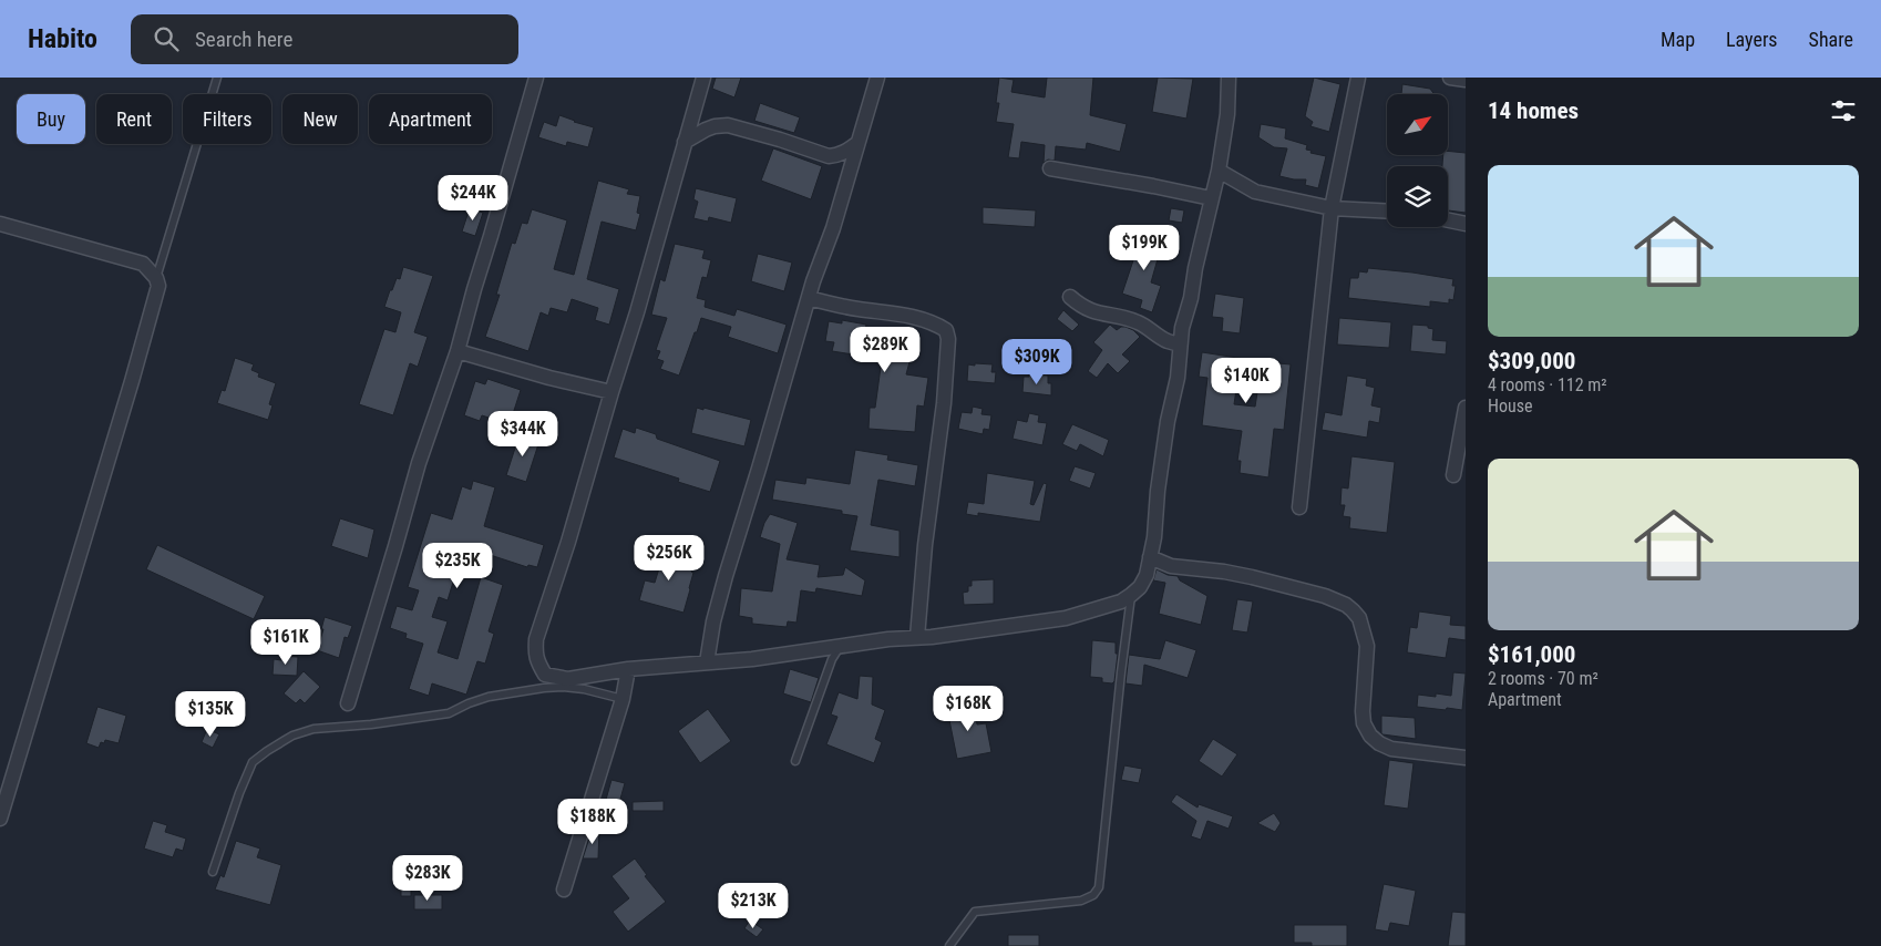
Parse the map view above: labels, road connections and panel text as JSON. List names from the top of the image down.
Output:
{
  "north": "top right",
  "page": {
    "header": "Habito",
    "search": "Search here",
    "nav": ["Map", "Layers", "Share"],
    "heading": "14 homes",
    "chip": [
      "Buy",
      "Rent",
      "Filters",
      "New",
      "Apartment"
    ],
    "list": [
      {
        "name": "$309,000",
        "note": "4 rooms · 112 m² · House"
      },
      {
        "name": "$161,000",
        "note": "2 rooms · 70 m² · Apartment"
      }
    ],
    "price": [
      "$244K",
      "$199K",
      "$289K",
      "$309K",
      "$140K",
      "$344K",
      "$256K",
      "$235K",
      "$161K",
      "$168K",
      "$135K",
      "$188K",
      "$283K",
      "$213K"
    ]
  }
}
